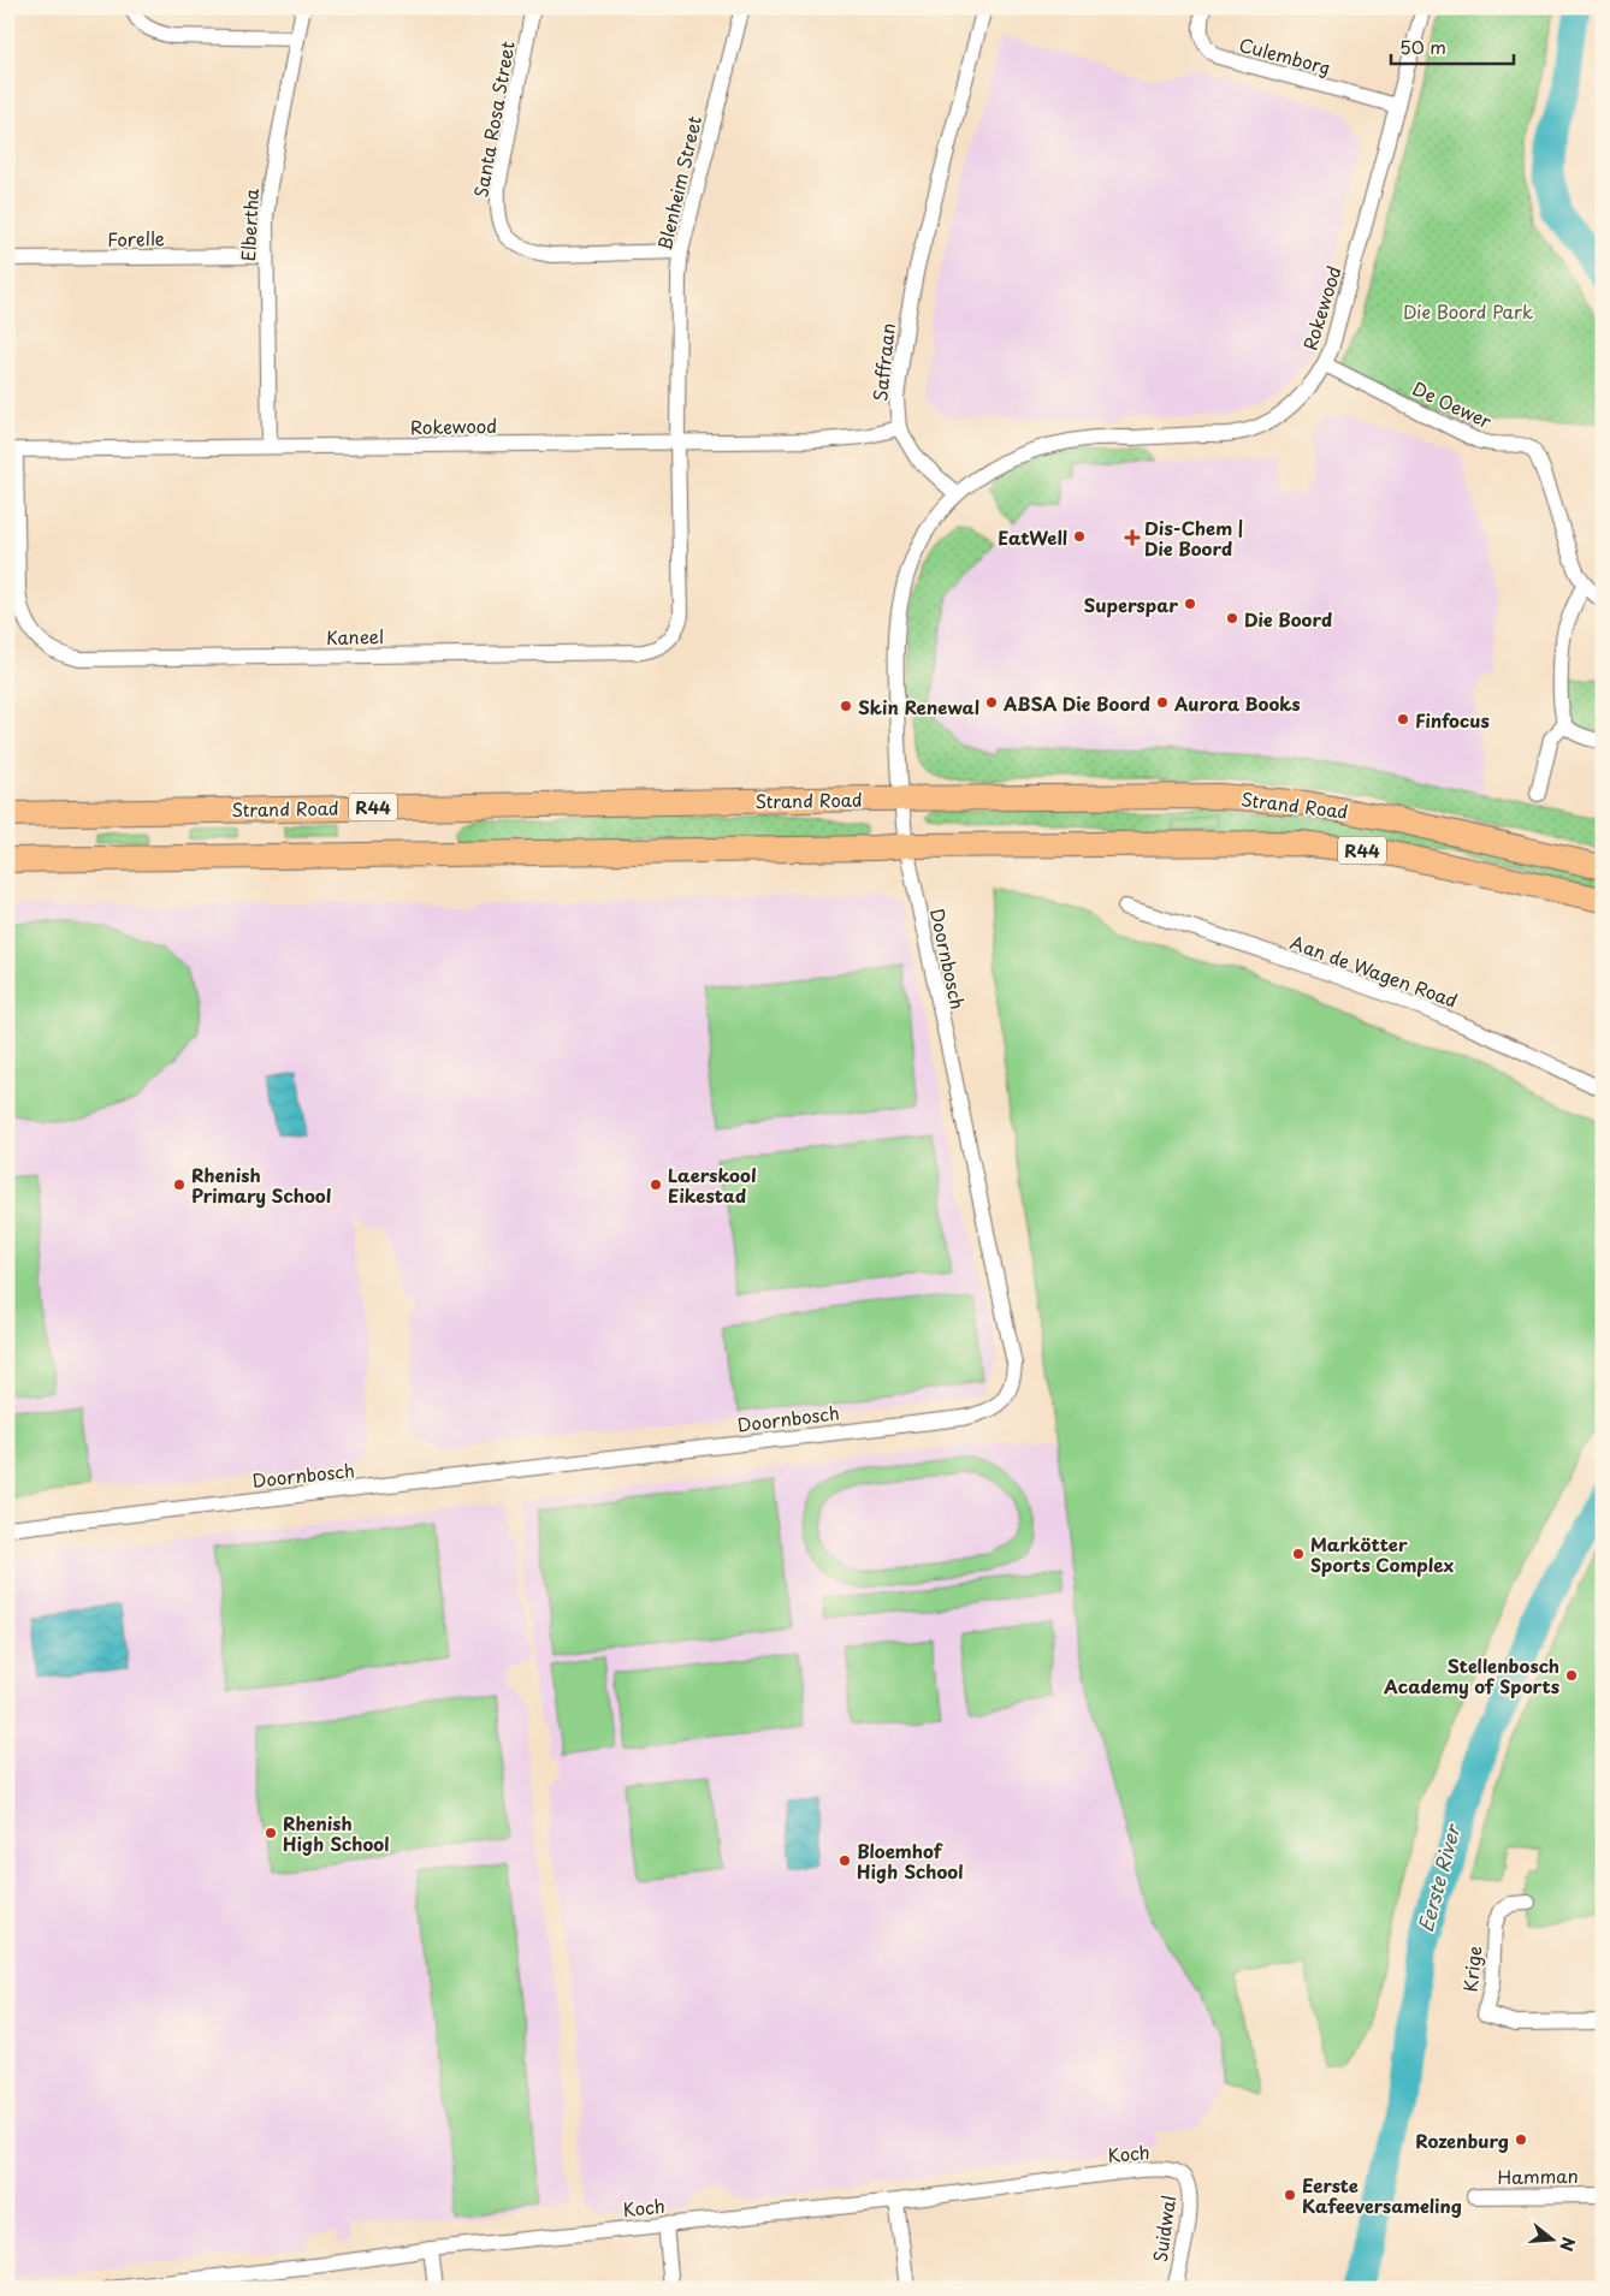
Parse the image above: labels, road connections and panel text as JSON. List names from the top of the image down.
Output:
{
  "streets": {
    "main road": ["Strand Road", "R44"],
    "street": [
      "Culemborg",
      "Santa Rosa Street",
      "Blenheim Street",
      "Elbertha",
      "Forelle",
      "Rokewood",
      "Saffraan",
      "De Oewer",
      "Kaneel",
      "Doornbosch",
      "Aan de Wagen Road",
      "Krige",
      "Koch",
      "Hamman",
      "Suidwal"
    ]
  },
  "crossings": [
    ["Culemborg", "Rokewood"],
    ["Santa Rosa Street", "Blenheim Street"],
    ["Blenheim Street", "Rokewood"],
    ["Blenheim Street", "Kaneel"],
    ["Elbertha", "Forelle"],
    ["Elbertha", "Rokewood"],
    ["Rokewood", "Saffraan"],
    ["Rokewood", "De Oewer"],
    ["Rokewood", "Kaneel"],
    ["Strand Road", "Doornbosch"],
    ["Koch", "Suidwal"]
  ],
  "water": ["Eerste River"],
  "parks": ["Die Boord Park"],
  "places": {
    "other": [
      "EatWell",
      "Superspar",
      "Die Boord",
      "ABSA Die Boord",
      "Aurora Books",
      "Skin Renewal",
      "Finfocus",
      "Rhenish Primary School",
      "Laerskool Eikestad",
      "Markötter Sports Complex",
      "Stellenbosch Academy of Sports",
      "Rhenish High School",
      "Bloemhof High School",
      "Rozenburg",
      "Eerste Kafeeversameling"
    ],
    "health": ["Dis-Chem | Die Boord"]
  },
  "scale_bar": "50 m",
  "north": "right"
}
